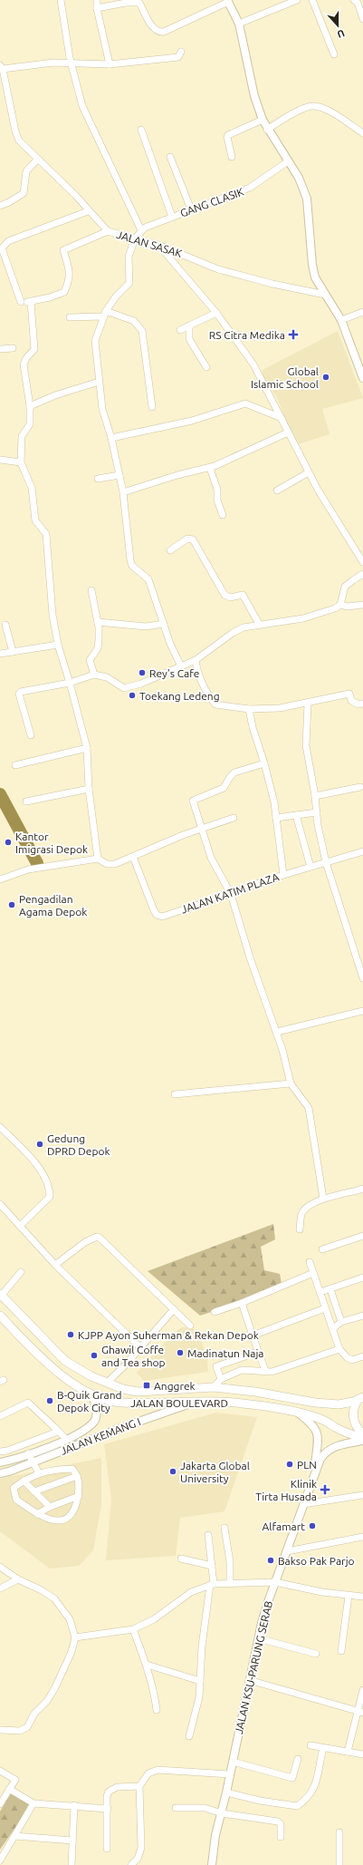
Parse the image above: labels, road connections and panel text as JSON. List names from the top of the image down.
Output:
{
  "streets": {
    "main road": ["JALAN BOULEVARD"],
    "street": [
      "GANG CLASIK",
      "JALAN SASAK",
      "JALAN KATIM PLAZA",
      "JALAN KEMANG I",
      "JALAN KSU-PARUNG SERAB"
    ]
  },
  "crossings": [
    ["GANG CLASIK", "JALAN SASAK"],
    ["JALAN BOULEVARD", "JALAN KEMANG I"],
    ["JALAN BOULEVARD", "JALAN KSU-PARUNG SERAB"]
  ],
  "places": {
    "health": ["RS Citra Medika", "Klinik Tirta Husada"],
    "other": [
      "Global Islamic School",
      "Rey's Cafe",
      "Toekang Ledeng",
      "Kantor Imigrasi Depok",
      "Pengadilan Agama Depok",
      "Gedung DPRD Depok",
      "KJPP Ayon Suherman & Rekan Depok",
      "Madinatun Naja",
      "Ghawil Coffe and Tea shop",
      "B-Quik Grand Depok City",
      "PLN",
      "Jakarta Global University",
      "Alfamart",
      "Bakso Pak Parjo"
    ],
    "transit": ["Anggrek"]
  },
  "north": "bottom"
}
